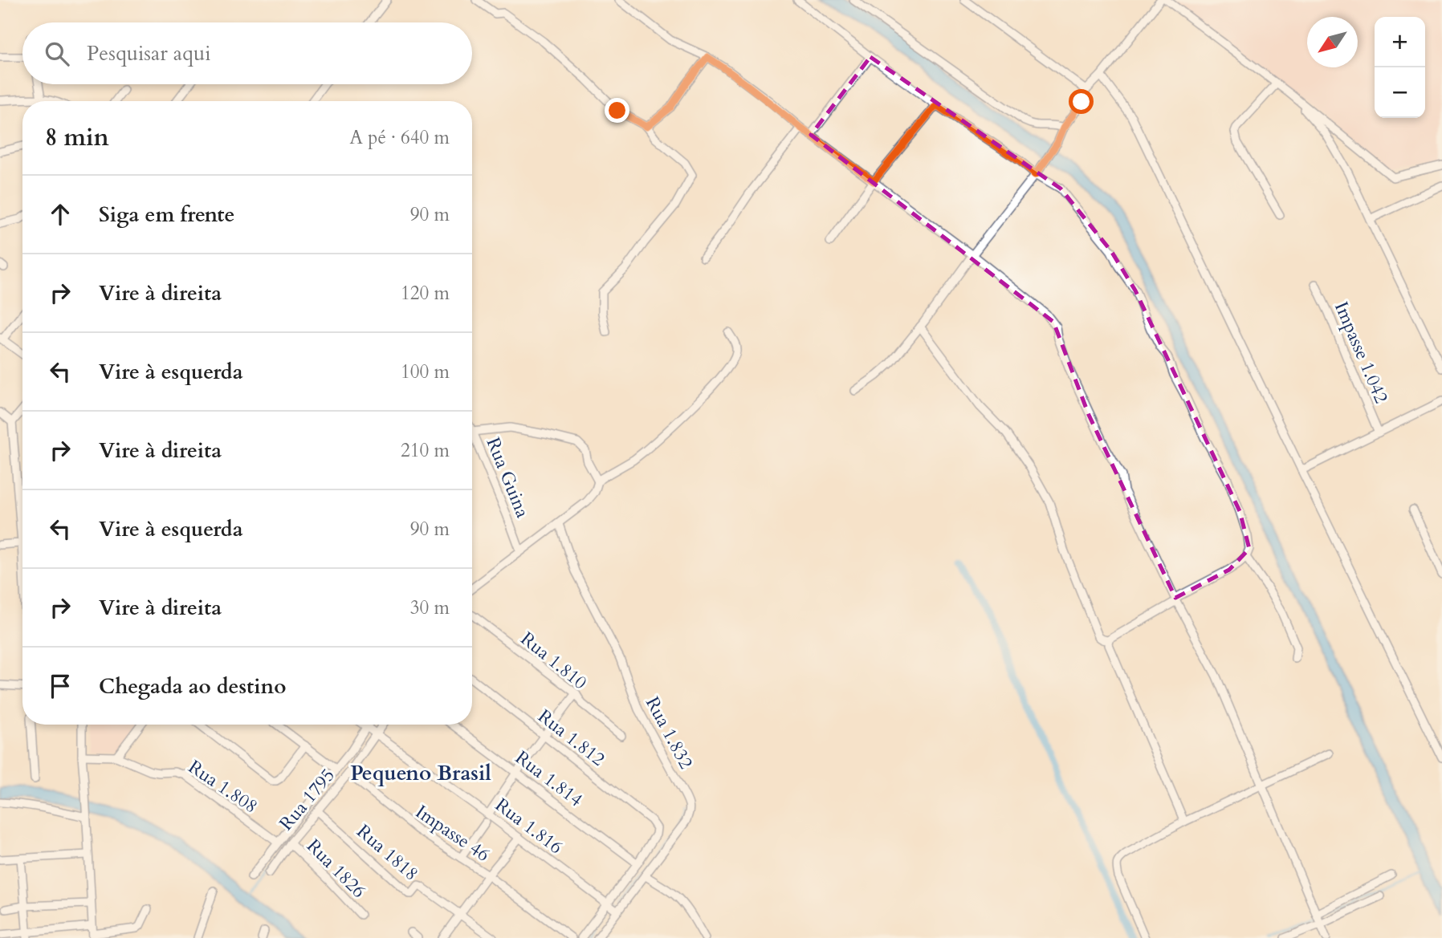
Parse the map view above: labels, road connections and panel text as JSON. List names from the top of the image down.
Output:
{
  "streets": {
    "street": [
      "Impasse 1.042",
      "Rua Guina",
      "Rua 1.810",
      "Rua 1.832",
      "Rua 1.812",
      "Rua 1.814",
      "Rua 1.808",
      "Rua 1795",
      "Rua 1.816",
      "Impasse 46",
      "Rua 1818",
      "Rua 1826"
    ]
  },
  "crossings": [
    ["Rua 1.832", "Rua 1.816"],
    ["Rua 1.812", "Rua 1.814"],
    ["Rua 1795", "Rua 1.816"],
    ["Rua 1795", "Impasse 46"],
    ["Rua 1795", "Rua 1818"],
    ["Rua 1795", "Rua 1826"]
  ],
  "districts": ["Pequeno Brasil"],
  "north": "bottom left",
  "page": {
    "map_buttons": ["+", "−"],
    "search": "Pesquisar aqui",
    "heading": ["8 min", "A pé · 640 m"],
    "list": [
      ["Siga em frente", "90 m"],
      ["Vire à direita", "120 m"],
      ["Vire à esquerda", "100 m"],
      ["Vire à direita", "210 m"],
      ["Vire à esquerda", "90 m"],
      ["Vire à direita", "30 m"],
      "Chegada ao destino"
    ]
  }
}
